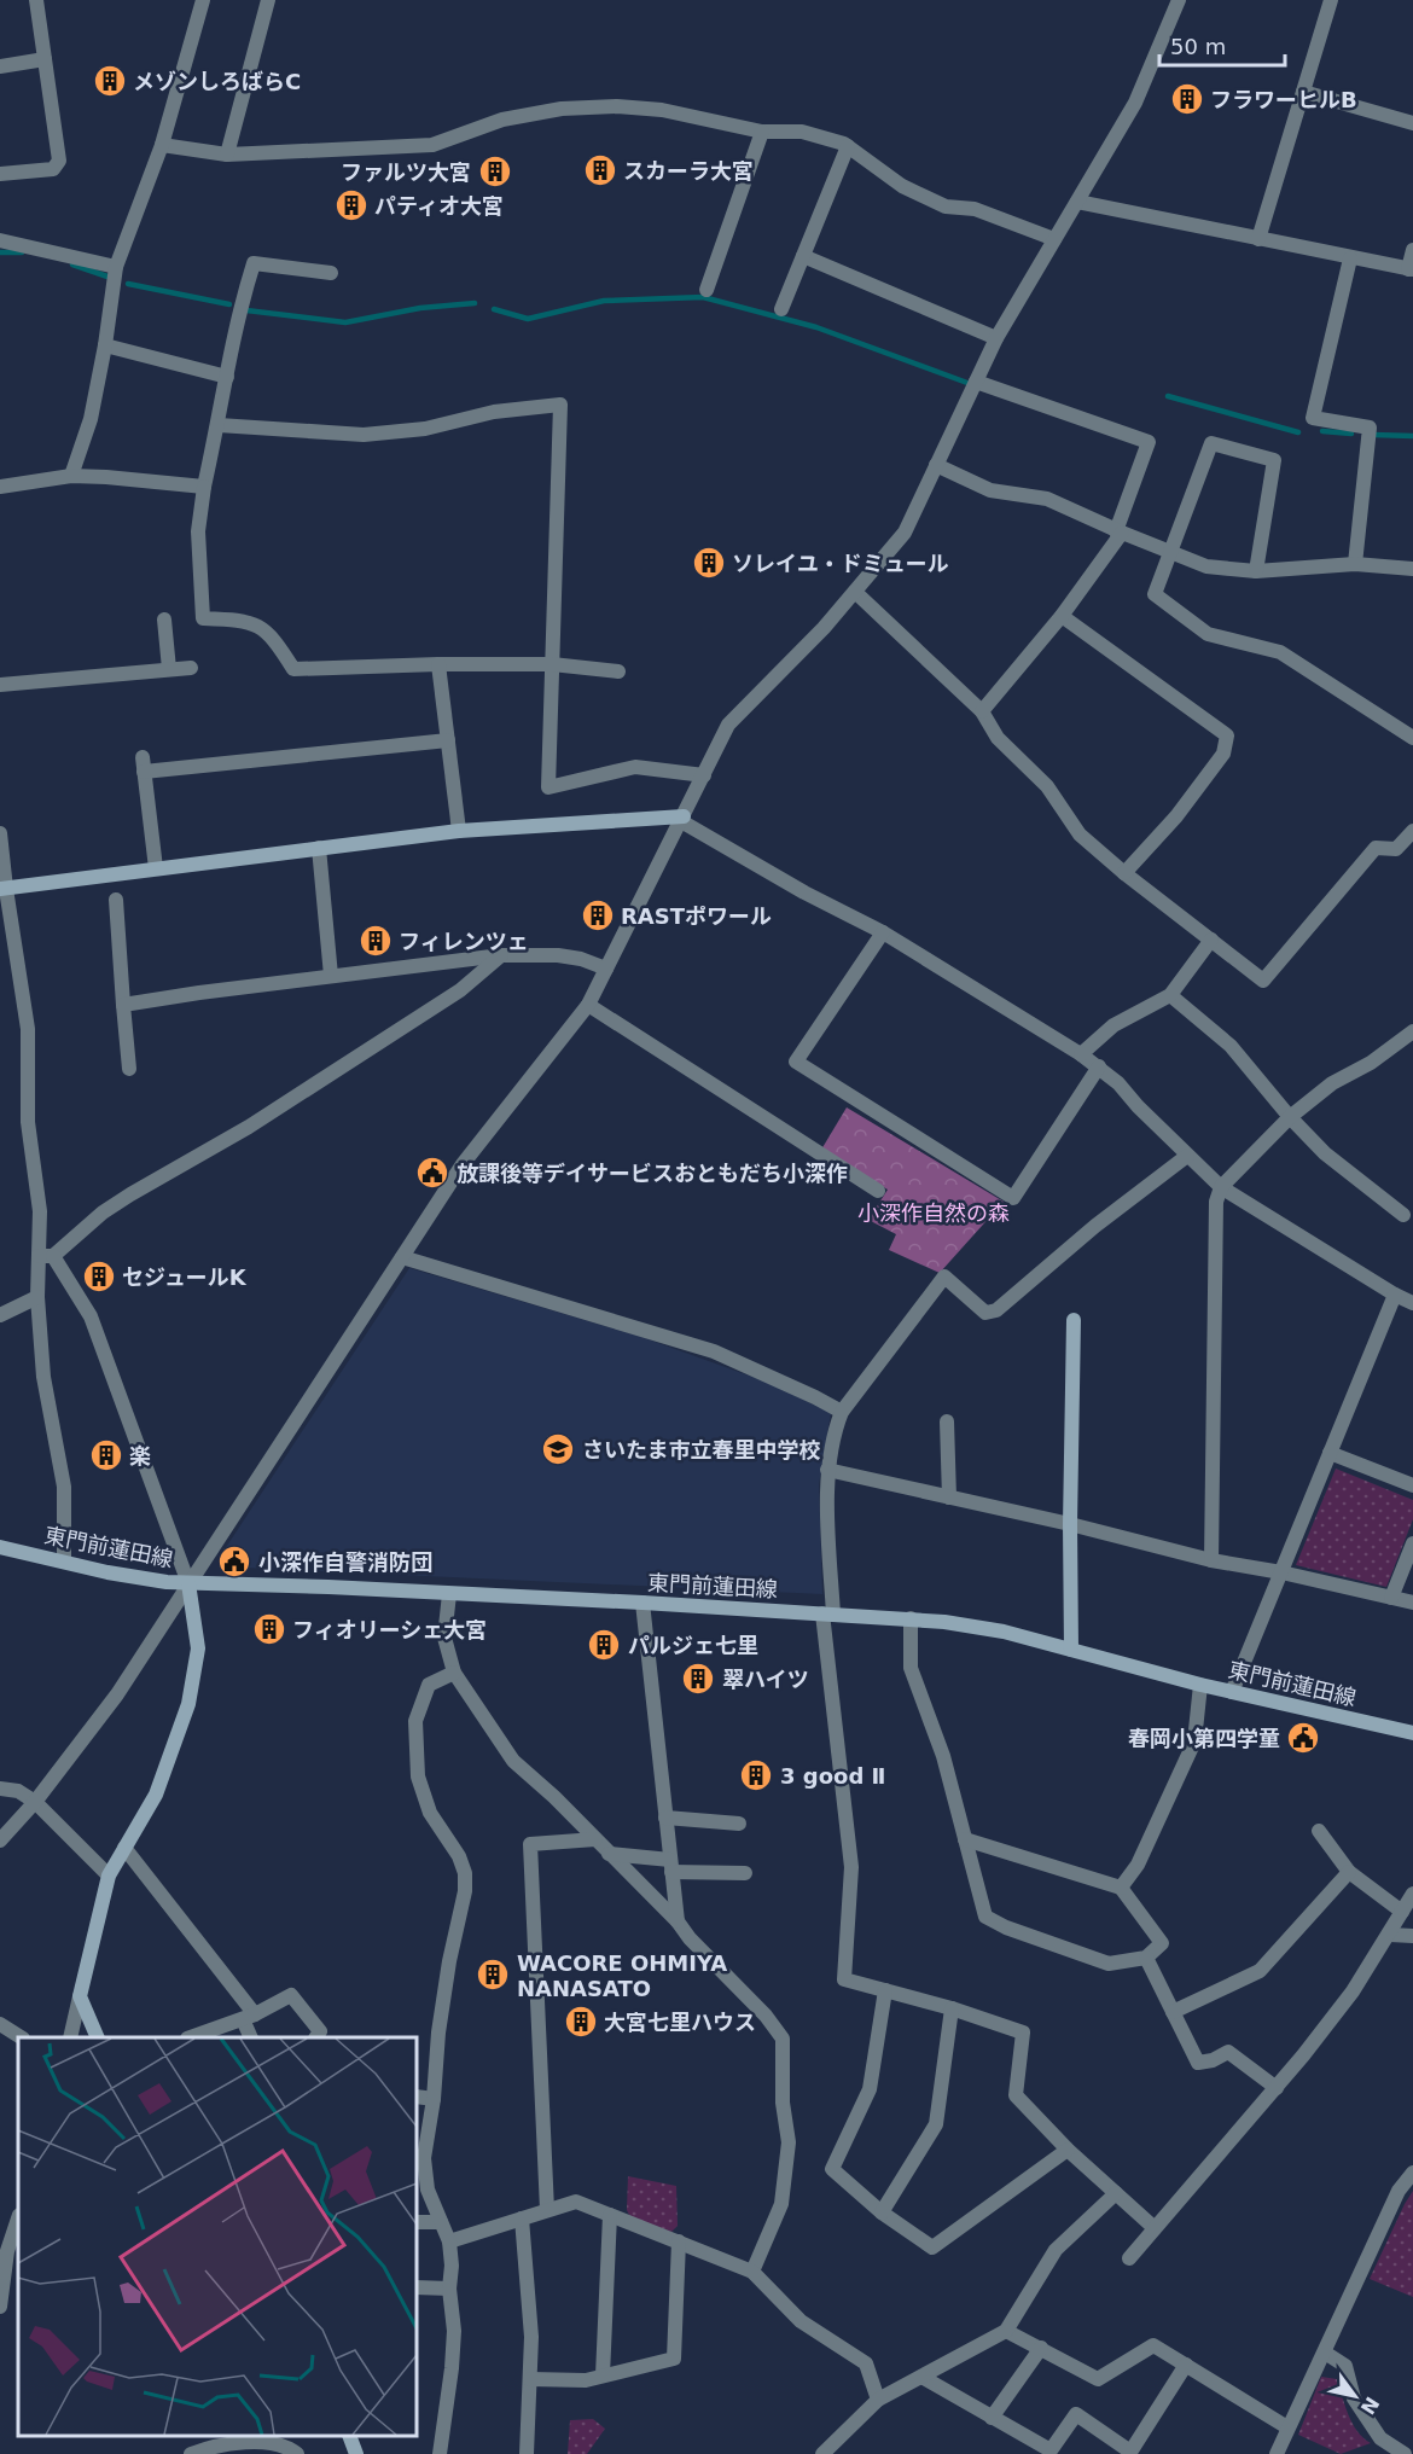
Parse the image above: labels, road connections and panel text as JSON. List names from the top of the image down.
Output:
{
  "streets": {
    "street": ["東門前蓮田線"]
  },
  "parks": ["小深作自然の森"],
  "places": {
    "building": [
      "メゾンしろばらC",
      "フラワーヒルB",
      "スカーラ大宮",
      "ファルツ大宮",
      "パティオ大宮",
      "ソレイユ・ドミュール",
      "RASTポワール",
      "フィレンツェ",
      "セジュールK",
      "楽",
      "フィオリーシェ大宮",
      "パルジェ七里",
      "翠ハイツ",
      "3 good Ⅱ",
      "WACORE OHMIYA NANASATO",
      "大宮七里ハウス"
    ],
    "public building": ["放課後等デイサービスおともだち小深作", "小深作自警消防団", "春岡小第四学童"],
    "school or university": ["さいたま市立春里中学校"]
  },
  "scale_bar": "50 m",
  "north": "bottom right"
}
